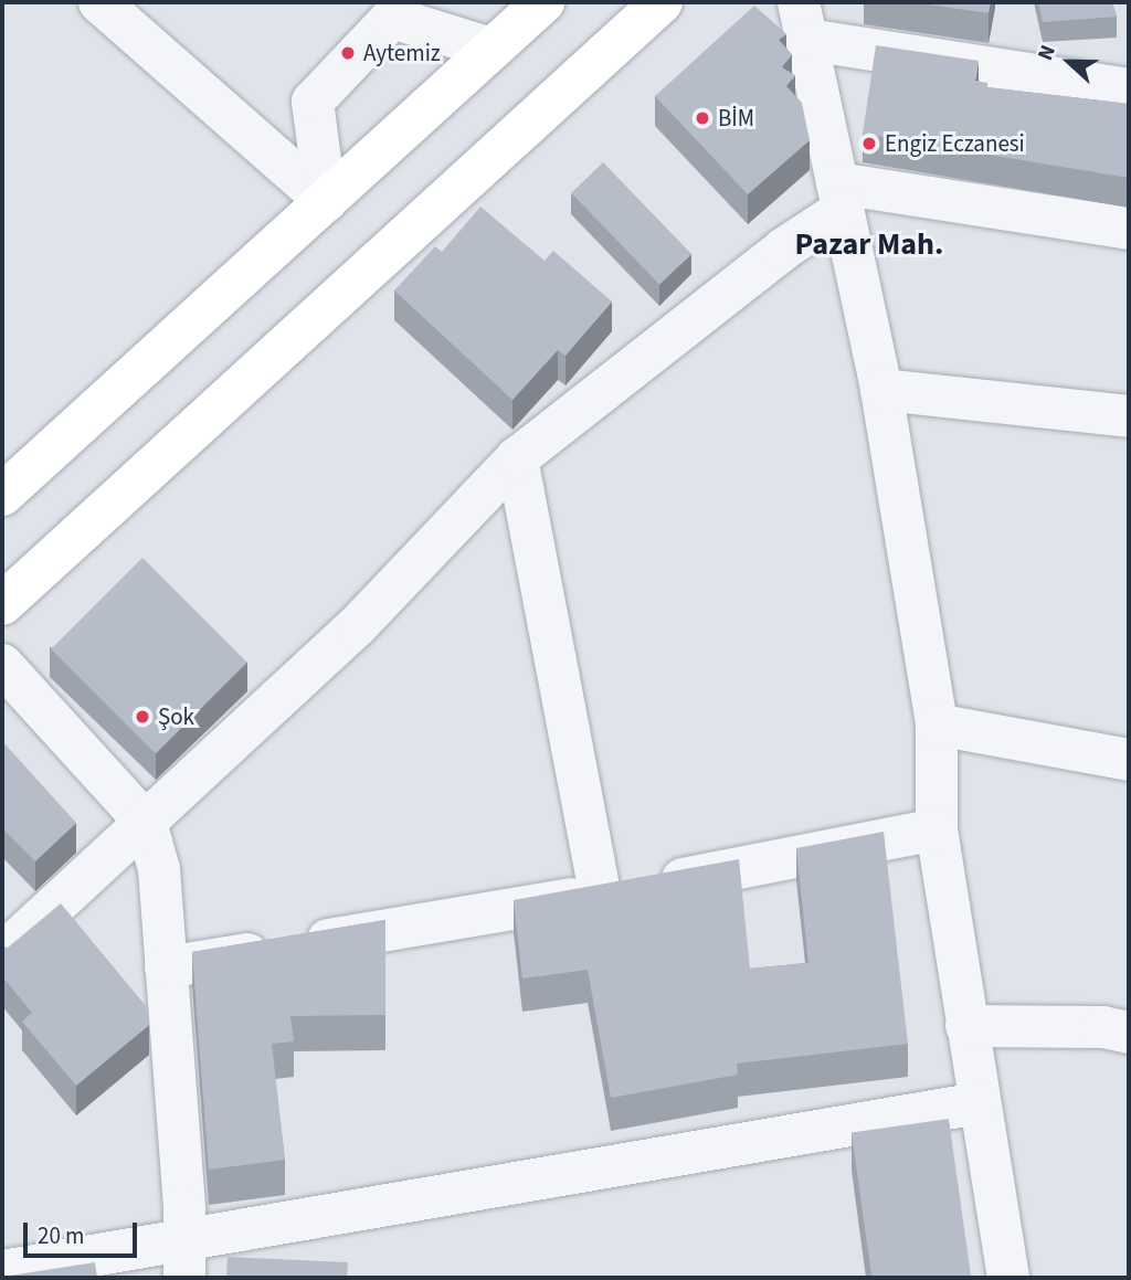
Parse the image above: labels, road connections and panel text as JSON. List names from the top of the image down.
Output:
{
  "districts": ["Pazar Mah."],
  "places": [
    "Aytemiz",
    "BİM",
    "Engiz Eczanesi",
    "Şok"
  ],
  "scale_bar": "20 m",
  "north": "left"
}
